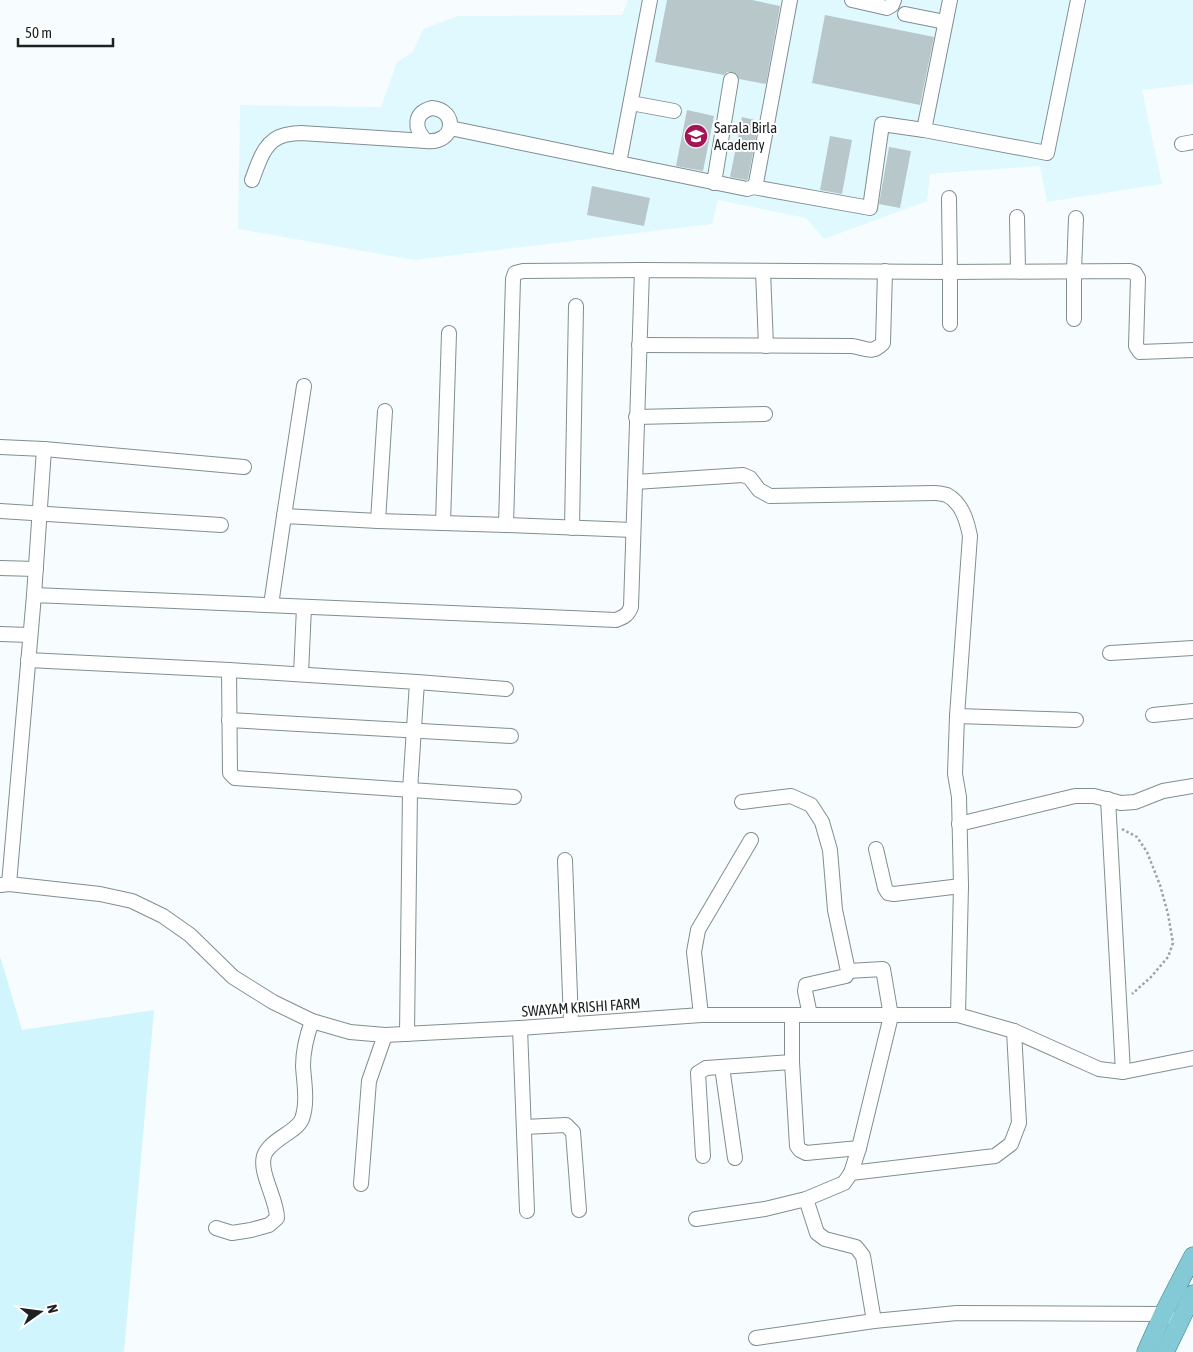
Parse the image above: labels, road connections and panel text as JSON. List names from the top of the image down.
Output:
{
  "streets": {
    "street": ["SWAYAM KRISHI FARM"]
  },
  "places": {
    "school or university": ["Sarala Birla Academy"]
  },
  "scale_bar": "50 m",
  "north": "right"
}
